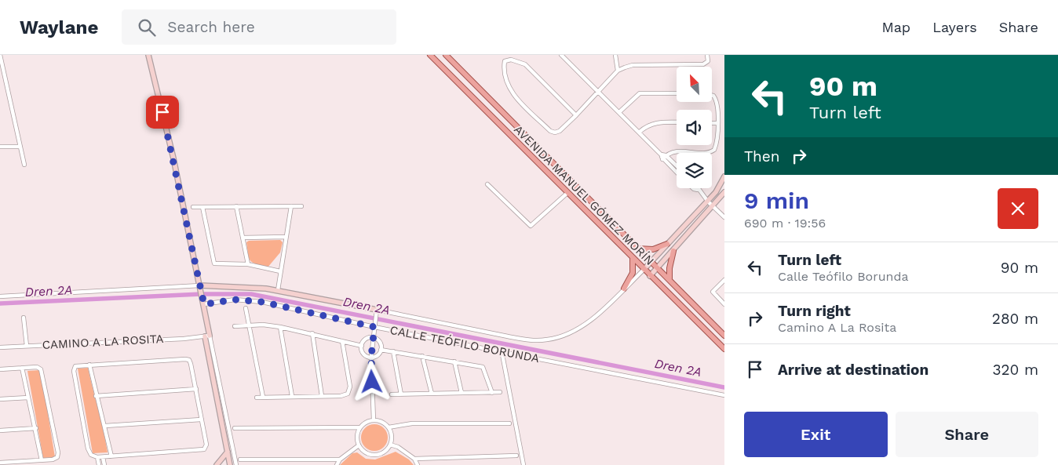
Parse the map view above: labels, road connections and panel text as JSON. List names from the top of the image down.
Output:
{
  "streets": {
    "main road": ["AVENIDA MANUEL GÓMEZ MORÍN"],
    "street": ["CAMINO A LA ROSITA", "CALLE TEÓFILO BORUNDA"]
  },
  "water": ["Dren 2A"],
  "north": "top left",
  "page": {
    "header": "Waylane",
    "search": "Search here",
    "nav": ["Map", "Layers", "Share"],
    "turn": ["90 m", "Turn left"],
    "then": "Then",
    "heading": ["9 min", "690 m · 19:56"],
    "list": [
      {
        "name": "Turn left",
        "note": "Calle Teófilo Borunda",
        "value": "90 m"
      },
      {
        "name": "Turn right",
        "note": "Camino A La Rosita",
        "value": "280 m"
      },
      {
        "name": "Arrive at destination",
        "value": "320 m"
      }
    ],
    "buttons": ["Exit", "Share"]
  }
}
